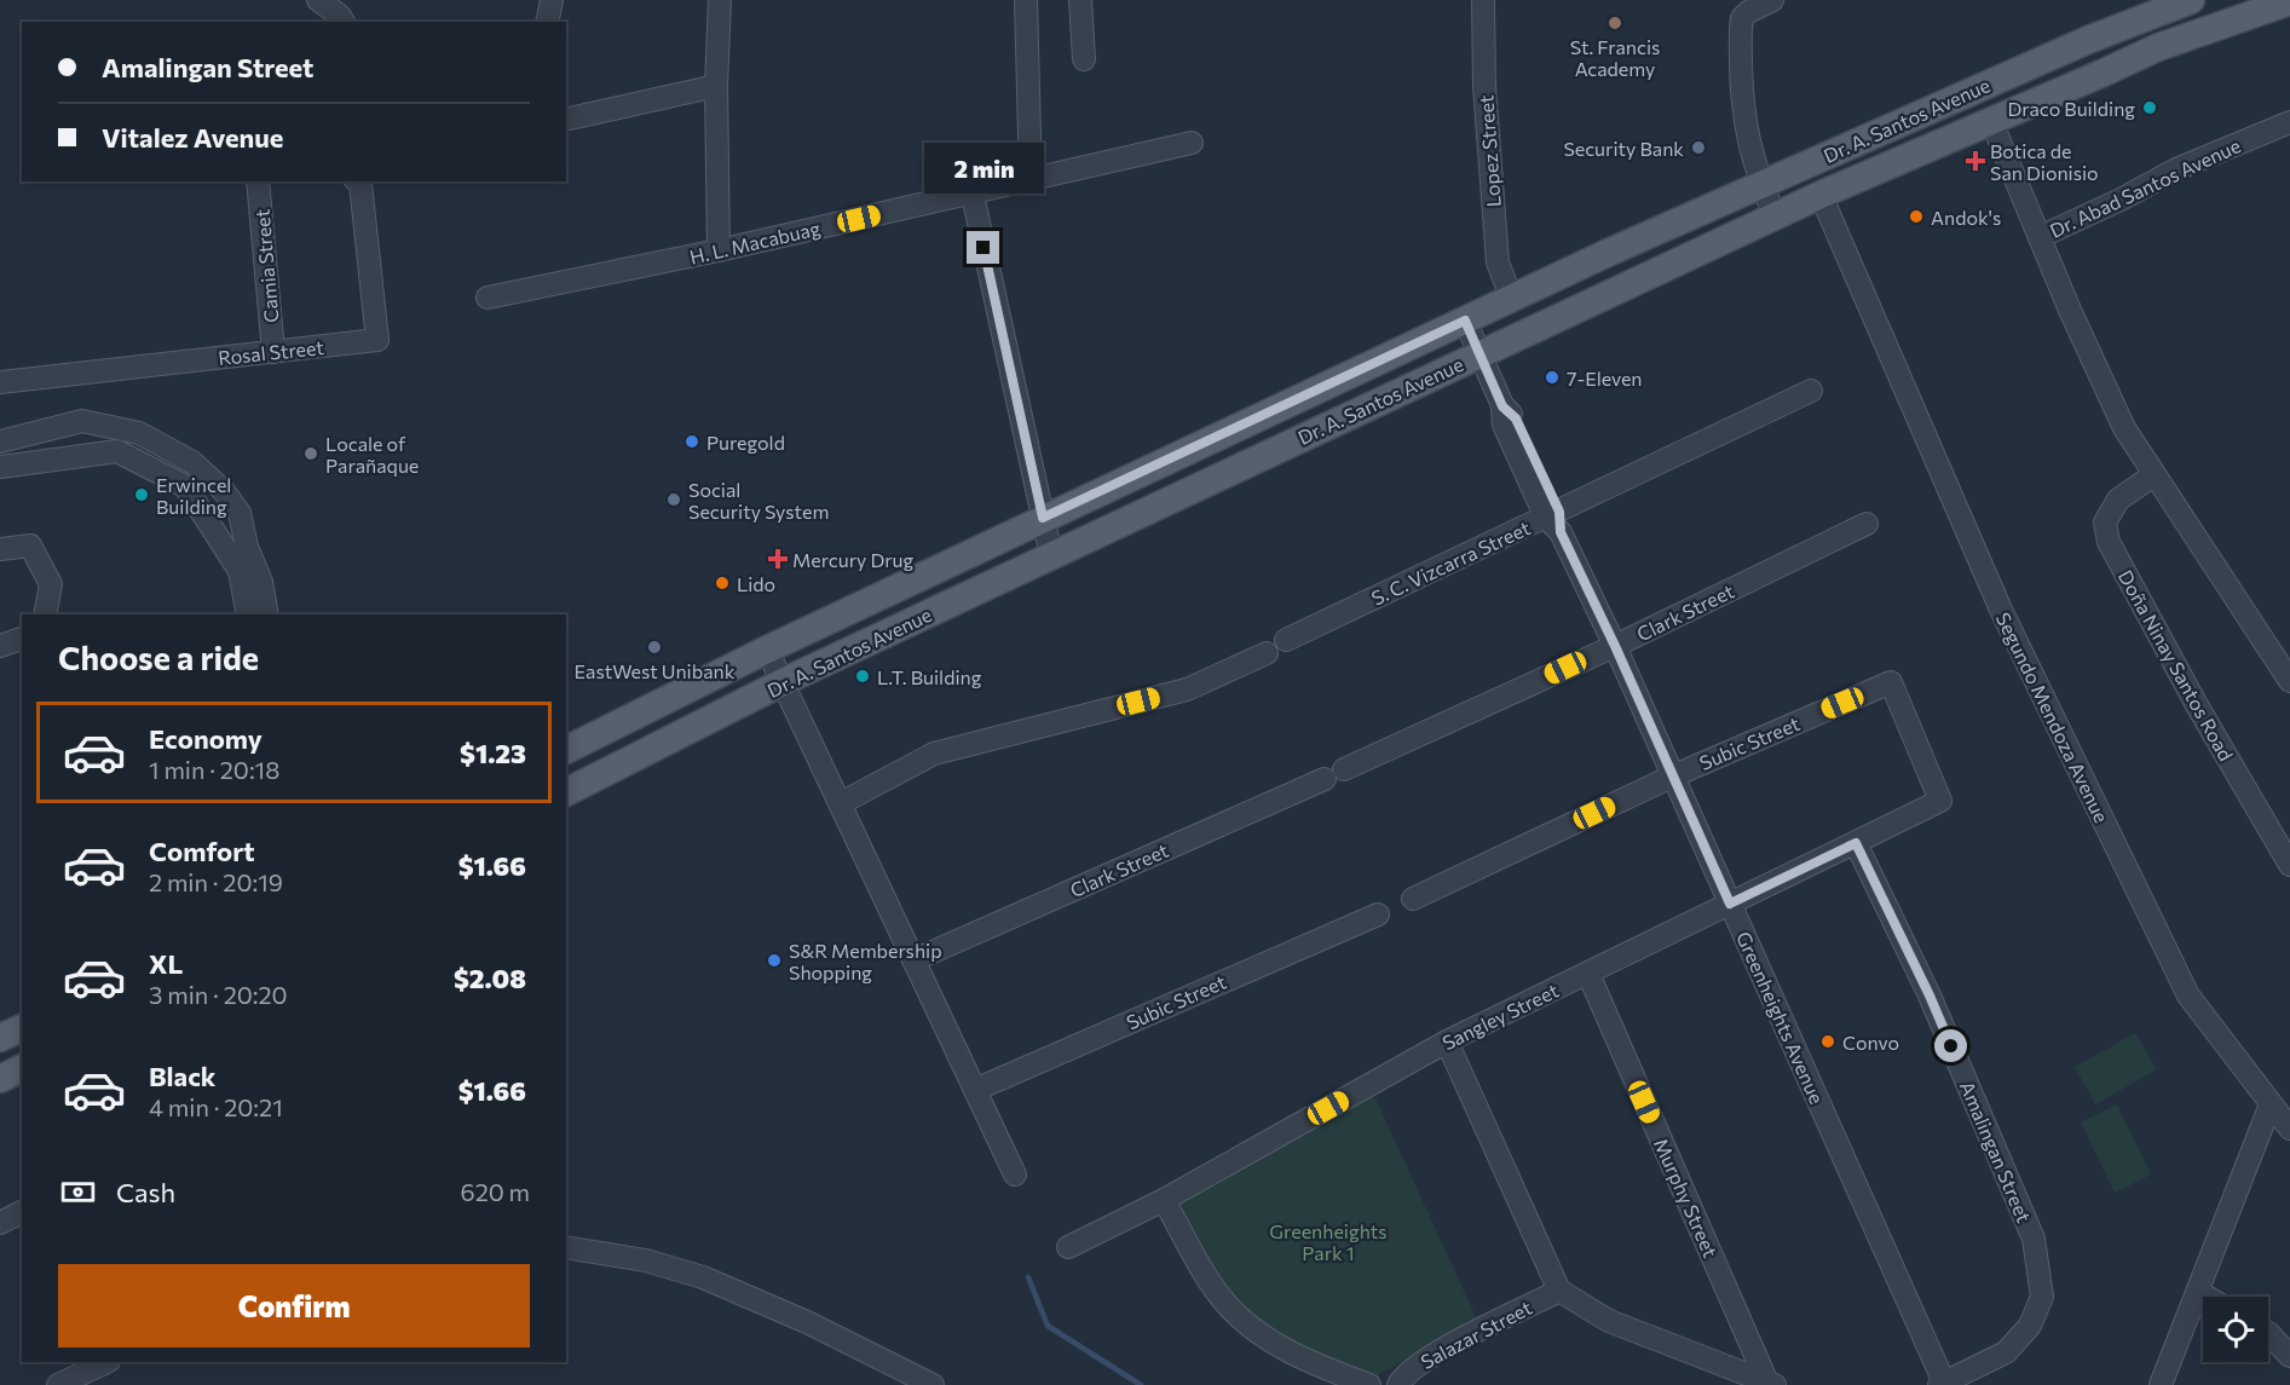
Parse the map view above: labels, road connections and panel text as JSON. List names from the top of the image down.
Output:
{
  "streets": {
    "main road": ["Dr. A. Santos Avenue"],
    "street": [
      "Lopez Street",
      "Dr. Abad Santos Avenue",
      "H. L. Macabuag",
      "Camia Street",
      "Rosal Street",
      "S. C. Vizcarra Street",
      "Clark Street",
      "Doña Ninay Santos Road",
      "Segundo Mendoza Avenue",
      "Subic Street",
      "Sangley Street",
      "Greenheights Avenue",
      "Amalingan Street",
      "Murphy Street",
      "Salazar Street"
    ]
  },
  "crossings": [
    ["Dr. A. Santos Avenue", "Lopez Street"],
    ["Dr. A. Santos Avenue", "Segundo Mendoza Avenue"],
    ["Dr. A. Santos Avenue", "Greenheights Avenue"],
    ["Camia Street", "Rosal Street"],
    ["S. C. Vizcarra Street", "Greenheights Avenue"],
    ["Clark Street", "Greenheights Avenue"],
    ["Subic Street", "Sangley Street"],
    ["Subic Street", "Greenheights Avenue"],
    ["Sangley Street", "Greenheights Avenue"],
    ["Sangley Street", "Amalingan Street"],
    ["Sangley Street", "Murphy Street"],
    ["Greenheights Avenue", "Amalingan Street"]
  ],
  "parks": ["Greenheights Park 1"],
  "places": {
    "other": [
      "St. Francis Academy",
      "Draco Building",
      "Security Bank",
      "Andok's",
      "7-Eleven",
      "Puregold",
      "Locale of Parañaque",
      "Erwincel Building",
      "Social Security System",
      "Lido",
      "EastWest Unibank",
      "L.T. Building",
      "S&R Membership Shopping",
      "Convo"
    ],
    "health": ["Botica de San Dionisio", "Mercury Drug"]
  },
  "page": {
    "banner": ["Amalingan Street", "Vitalez Avenue"],
    "bubble": "2 min",
    "heading": "Choose a ride",
    "list": [
      {
        "name": "Economy",
        "note": "1 min · 20:18",
        "value": "$1.23"
      },
      {
        "name": "Comfort",
        "note": "2 min · 20:19",
        "value": "$1.66"
      },
      {
        "name": "XL",
        "note": "3 min · 20:20",
        "value": "$2.08"
      },
      {
        "name": "Black",
        "note": "4 min · 20:21",
        "value": "$1.66"
      }
    ],
    "pay": ["Cash", "620 m"],
    "buttons": "Confirm"
  }
}
